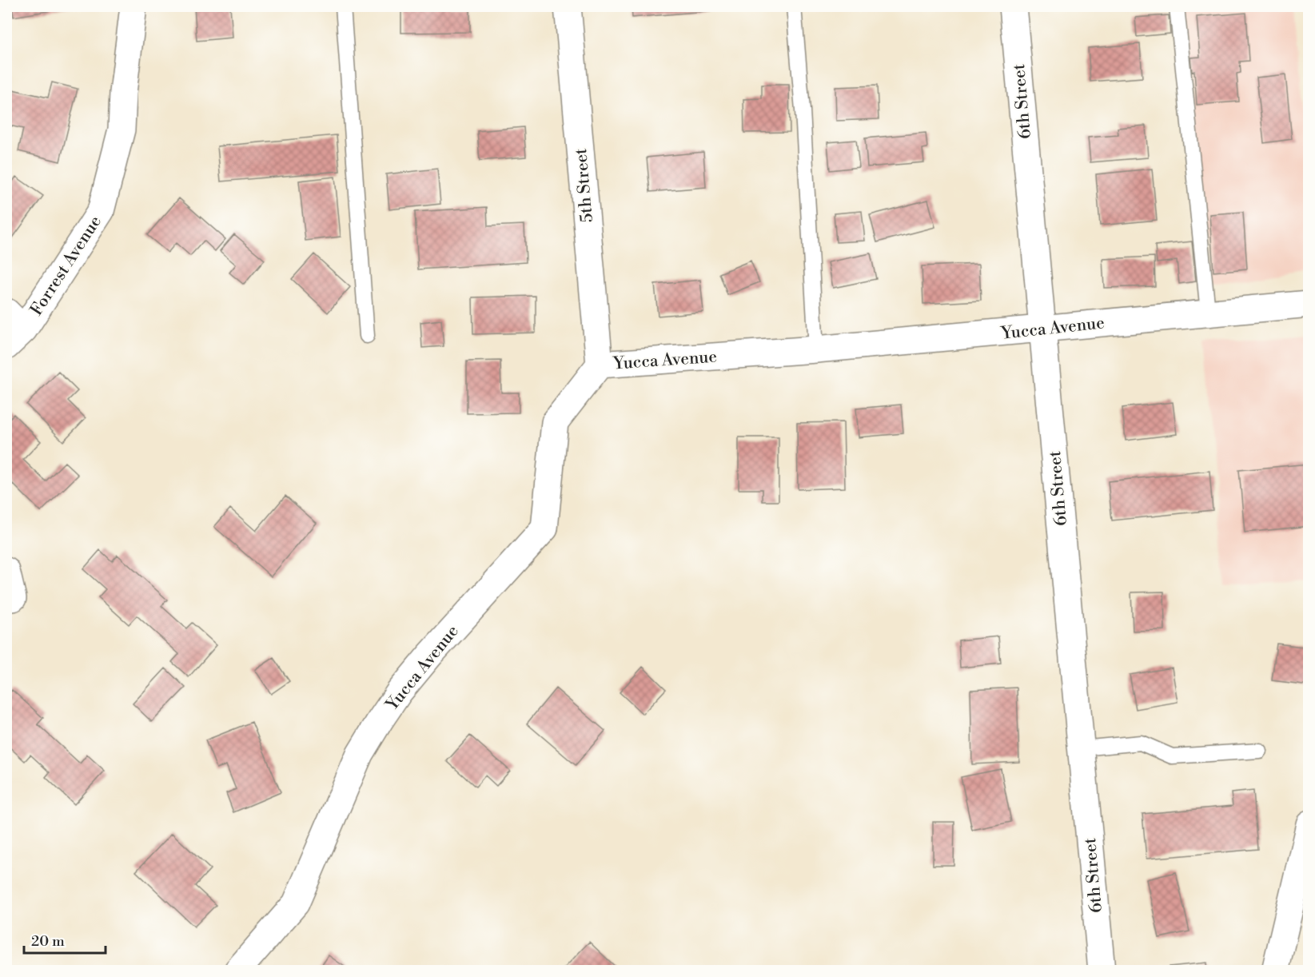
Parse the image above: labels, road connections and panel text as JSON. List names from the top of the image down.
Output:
{
  "streets": {
    "street": [
      "6th Street",
      "5th Street",
      "Forrest Avenue",
      "Yucca Avenue"
    ]
  },
  "crossings": [
    ["6th Street", "Yucca Avenue"],
    ["5th Street", "Yucca Avenue"]
  ],
  "scale_bar": "20 m"
}
